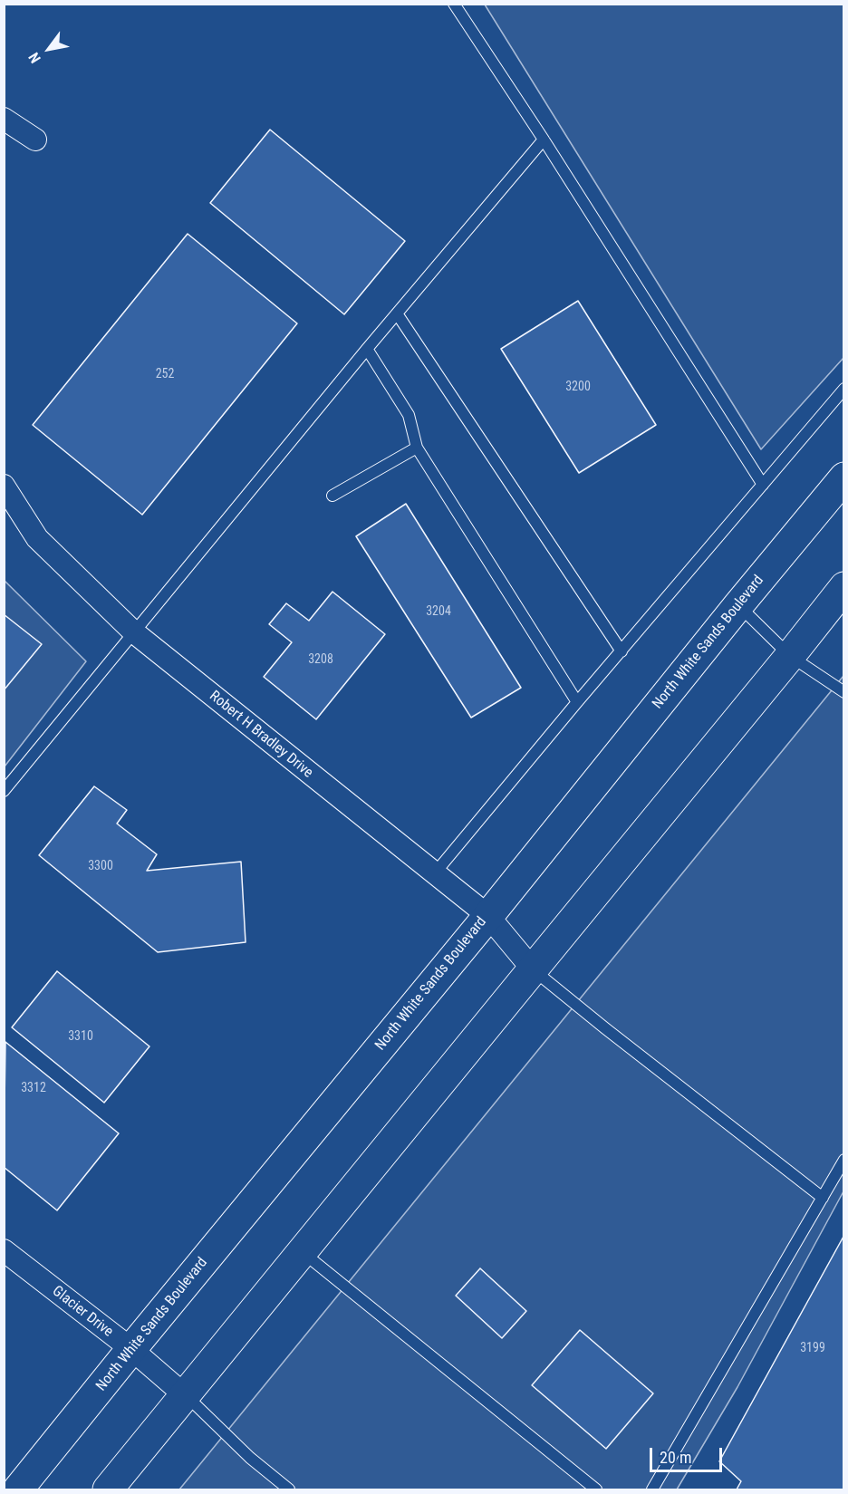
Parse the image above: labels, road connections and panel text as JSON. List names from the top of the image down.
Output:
{
  "streets": {
    "main road": ["North White Sands Boulevard"],
    "street": ["Robert H Bradley Drive", "Glacier Drive"]
  },
  "crossings": [
    ["North White Sands Boulevard", "Robert H Bradley Drive"],
    ["North White Sands Boulevard", "Glacier Drive"]
  ],
  "house_numbers": [
    "252",
    "3200",
    "3204",
    "3208",
    "3300",
    "3310",
    "3312",
    "3199"
  ],
  "scale_bar": "20 m",
  "north": "bottom left"
}
